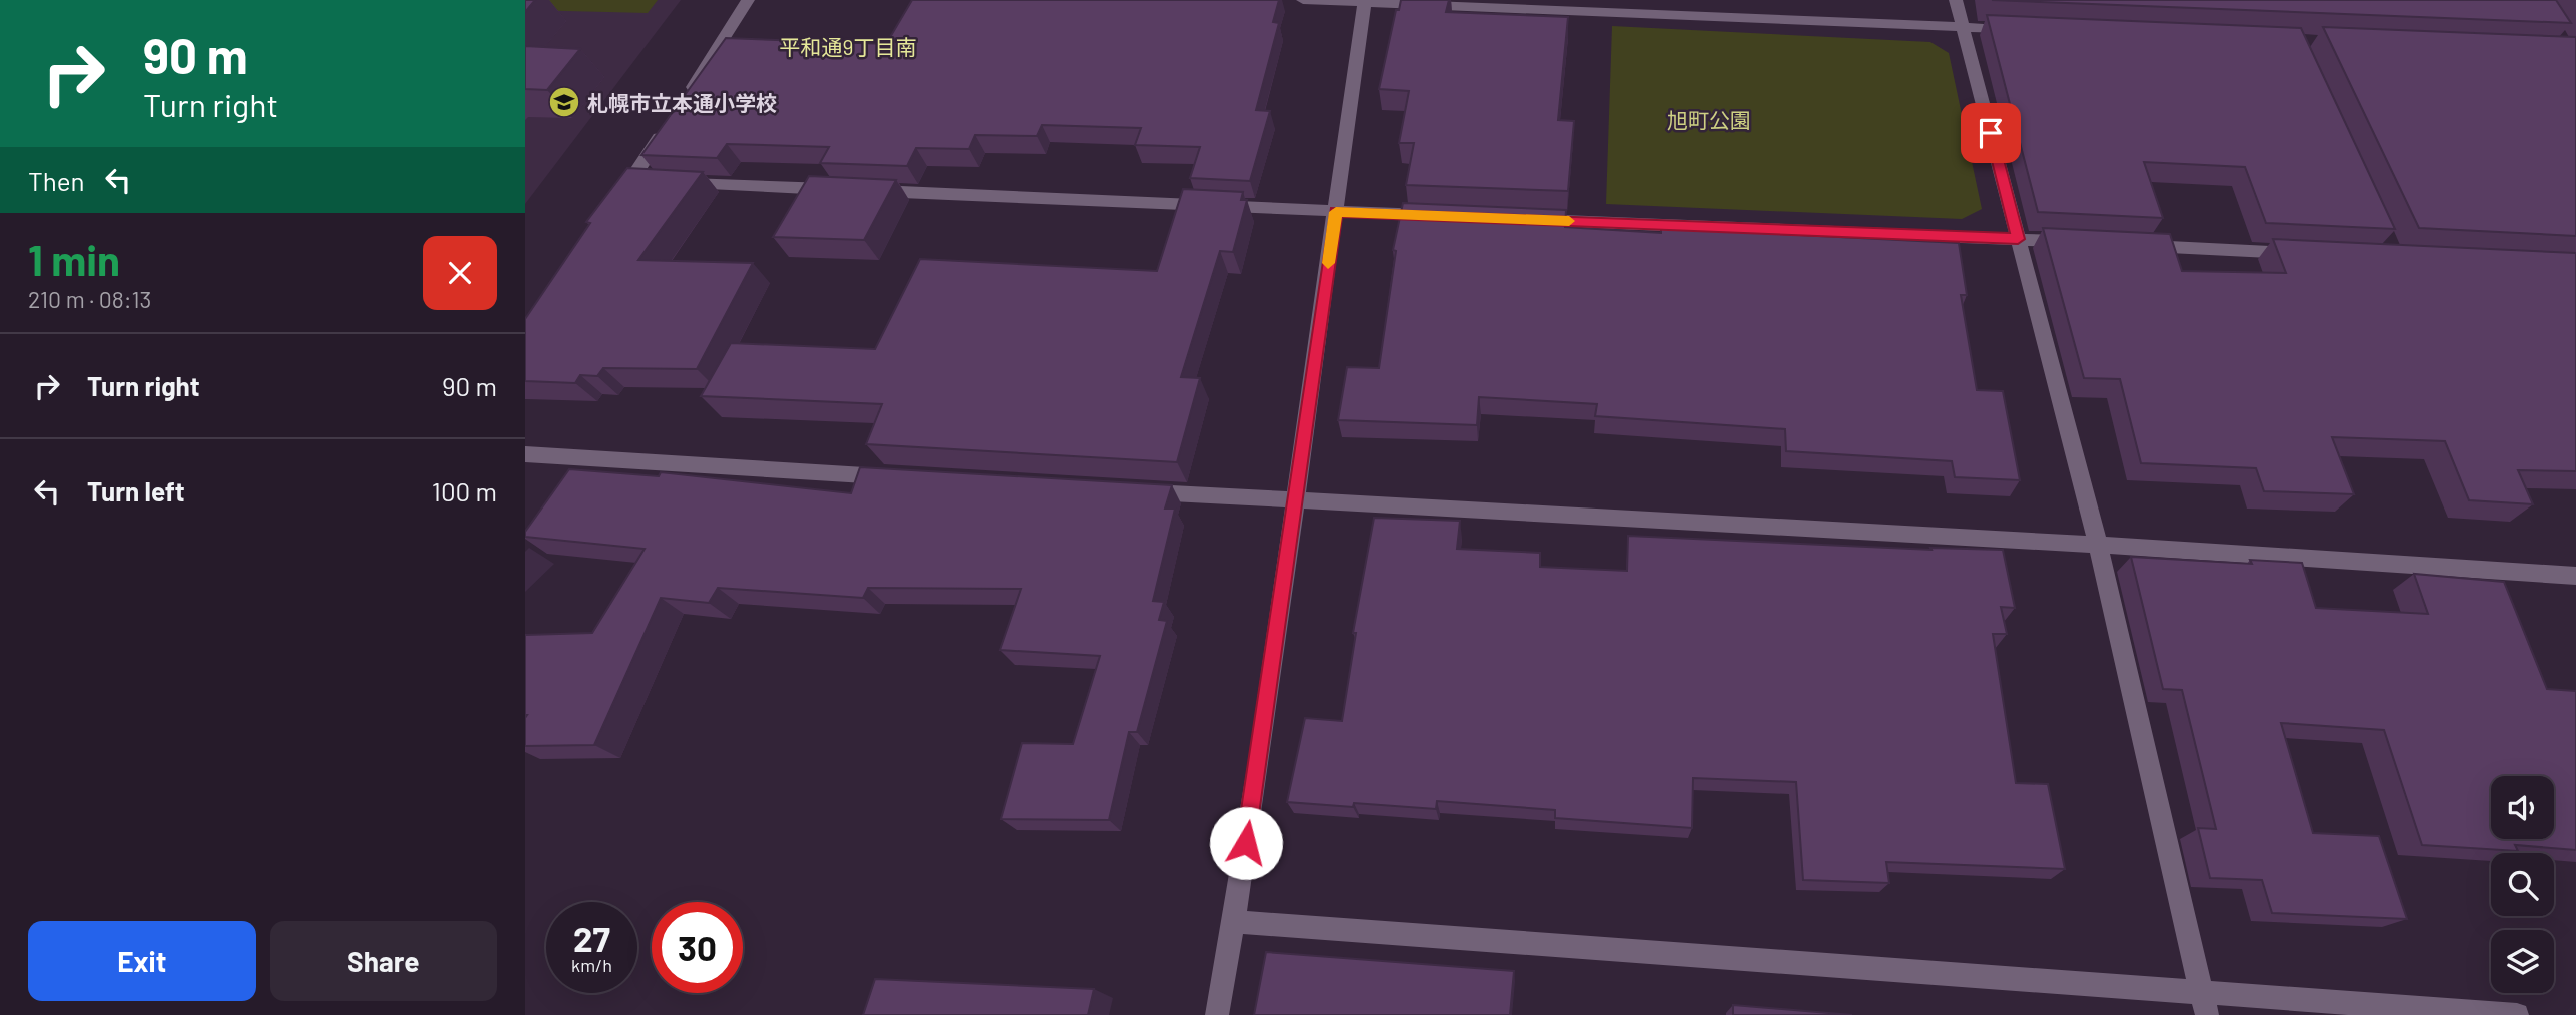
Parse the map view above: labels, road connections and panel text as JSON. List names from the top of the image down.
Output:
{
  "districts": ["平和通9丁目南"],
  "parks": ["旭町公園"],
  "places": {
    "school or university": ["札幌市立本通小学校"]
  },
  "page": {
    "turn": ["90 m", "Turn right"],
    "then": "Then",
    "heading": ["1 min", "210 m · 08:13"],
    "list": [
      {
        "name": "Turn right",
        "value": "90 m"
      },
      {
        "name": "Turn left",
        "value": "100 m"
      }
    ],
    "speed": "27 km/h",
    "limit": "30",
    "buttons": ["Exit", "Share"]
  }
}
